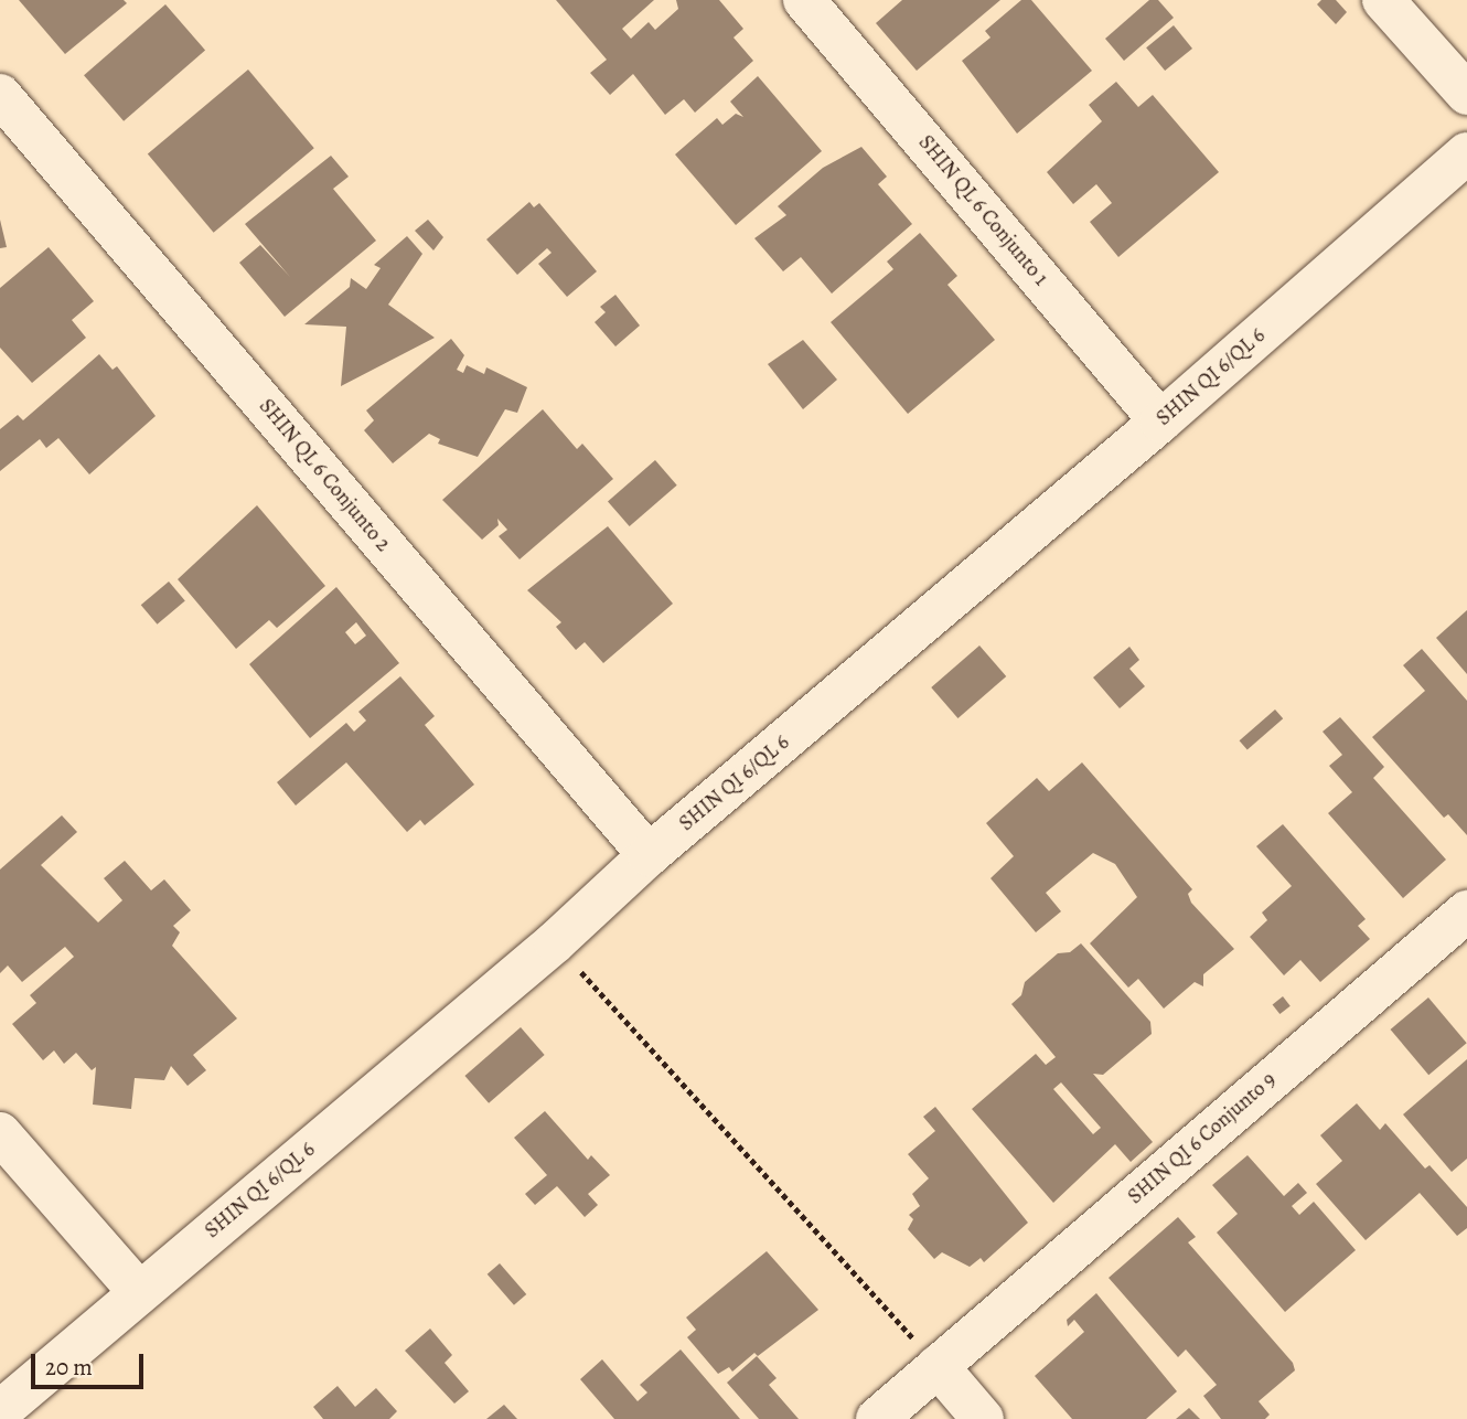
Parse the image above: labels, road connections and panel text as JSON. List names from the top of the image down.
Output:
{
  "streets": {
    "street": [
      "SHIN QL 6 Conjunto 1",
      "SHIN QI 6/QL 6",
      "SHIN QL 6 Conjunto 2",
      "SHIN QI 6 Conjunto 9"
    ]
  },
  "crossings": [
    ["SHIN QL 6 Conjunto 1", "SHIN QI 6/QL 6"],
    ["SHIN QI 6/QL 6", "SHIN QL 6 Conjunto 2"]
  ],
  "scale_bar": "20 m"
}
